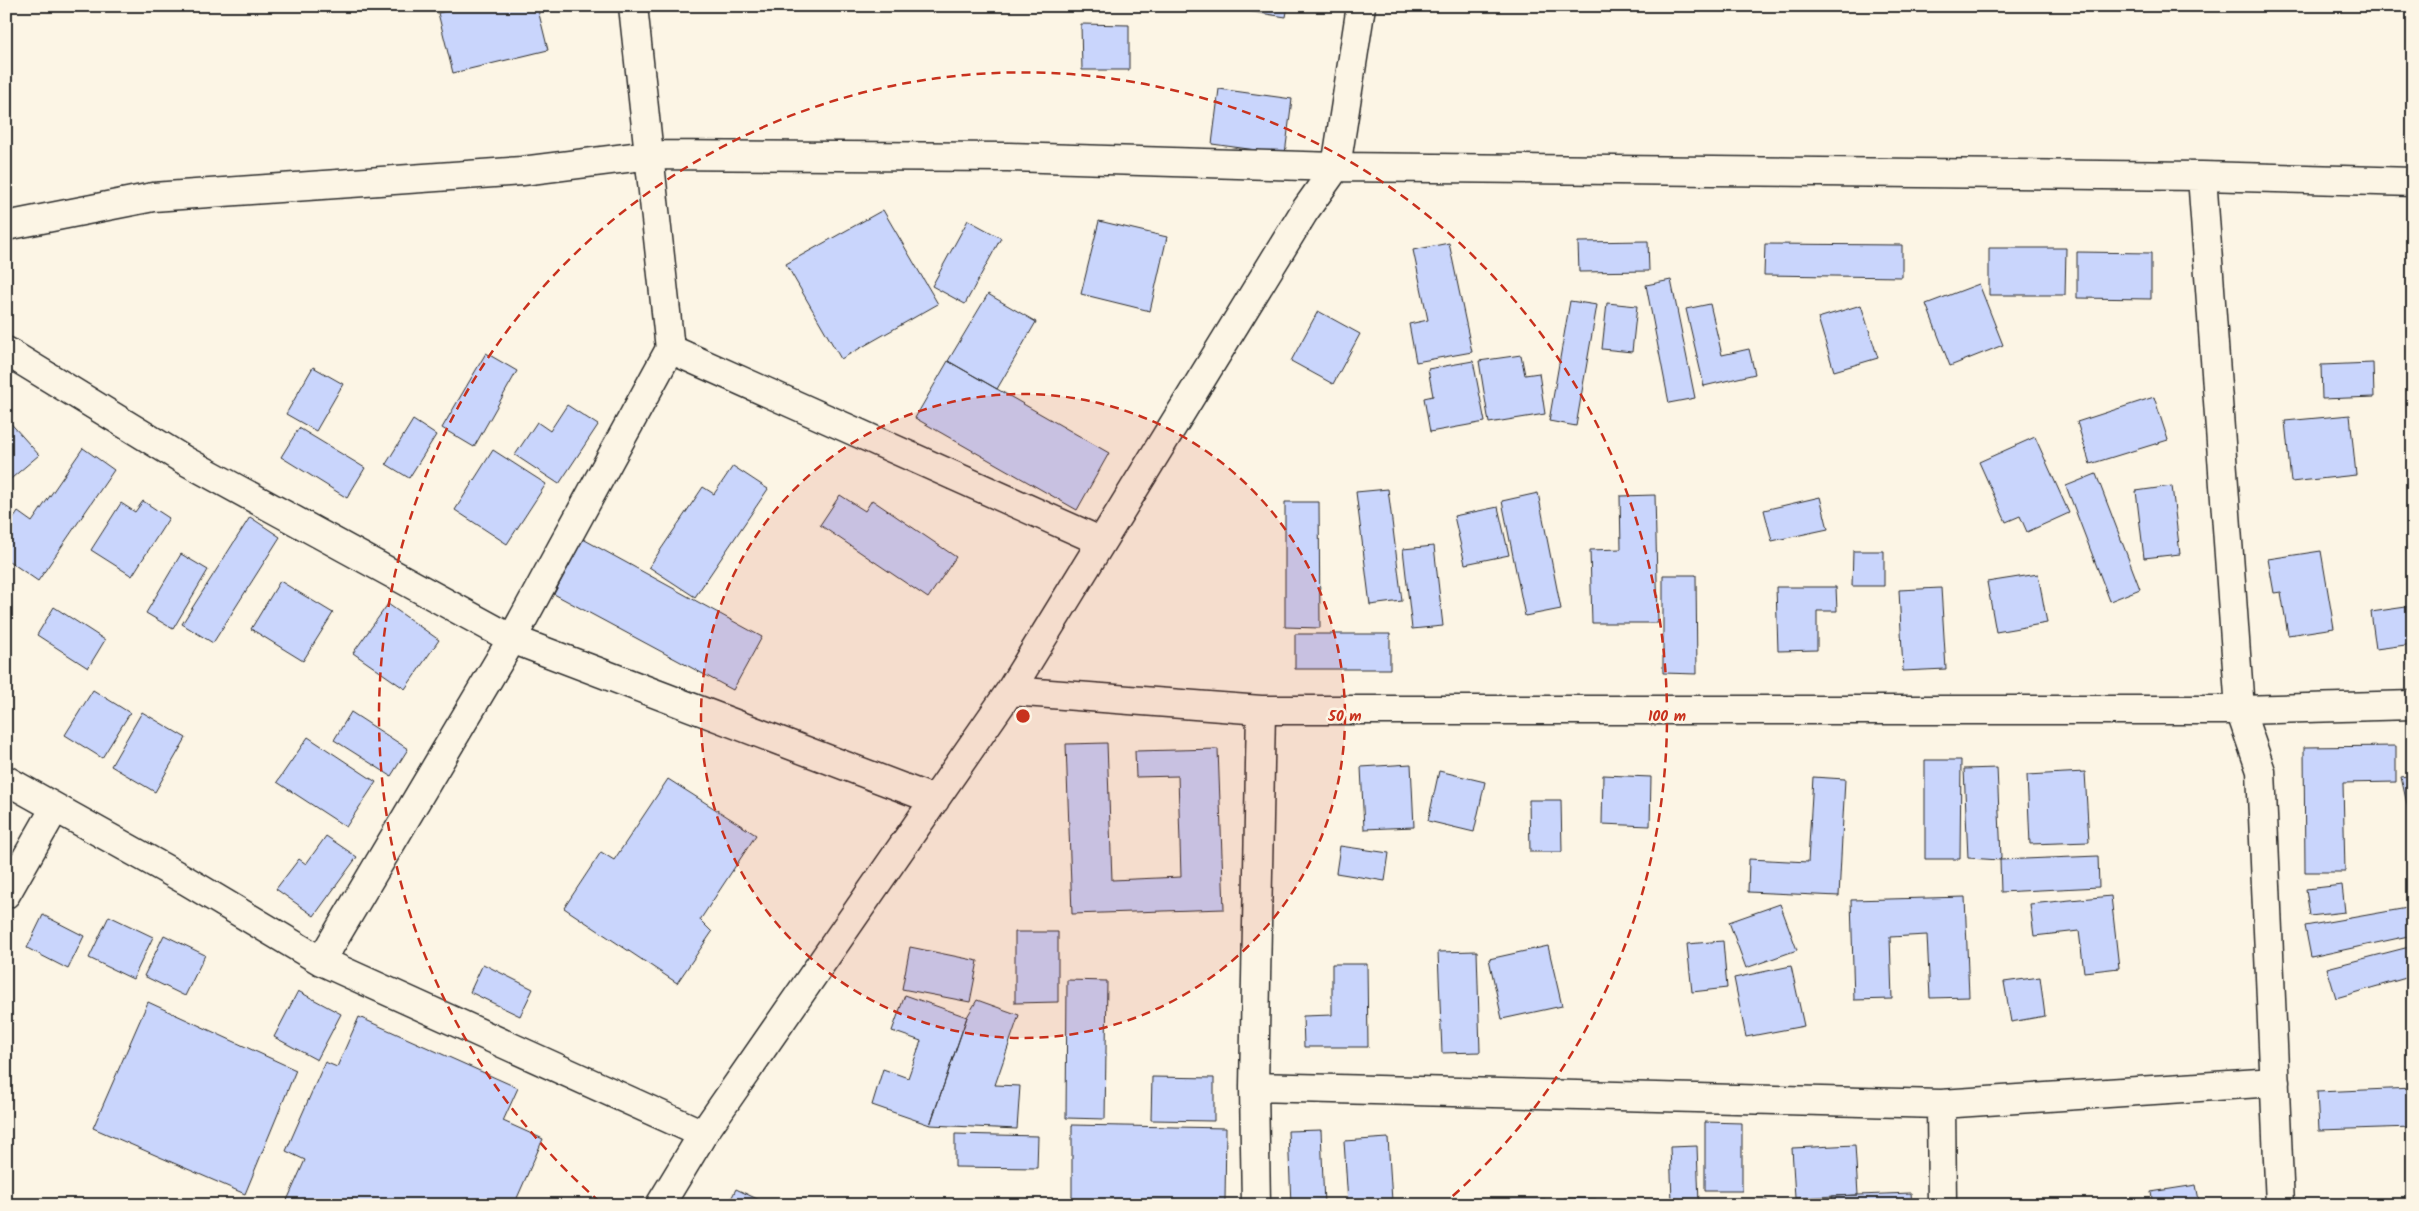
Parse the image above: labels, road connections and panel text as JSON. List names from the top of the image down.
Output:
{
  "rings": ["50 m", "100 m"]
}
